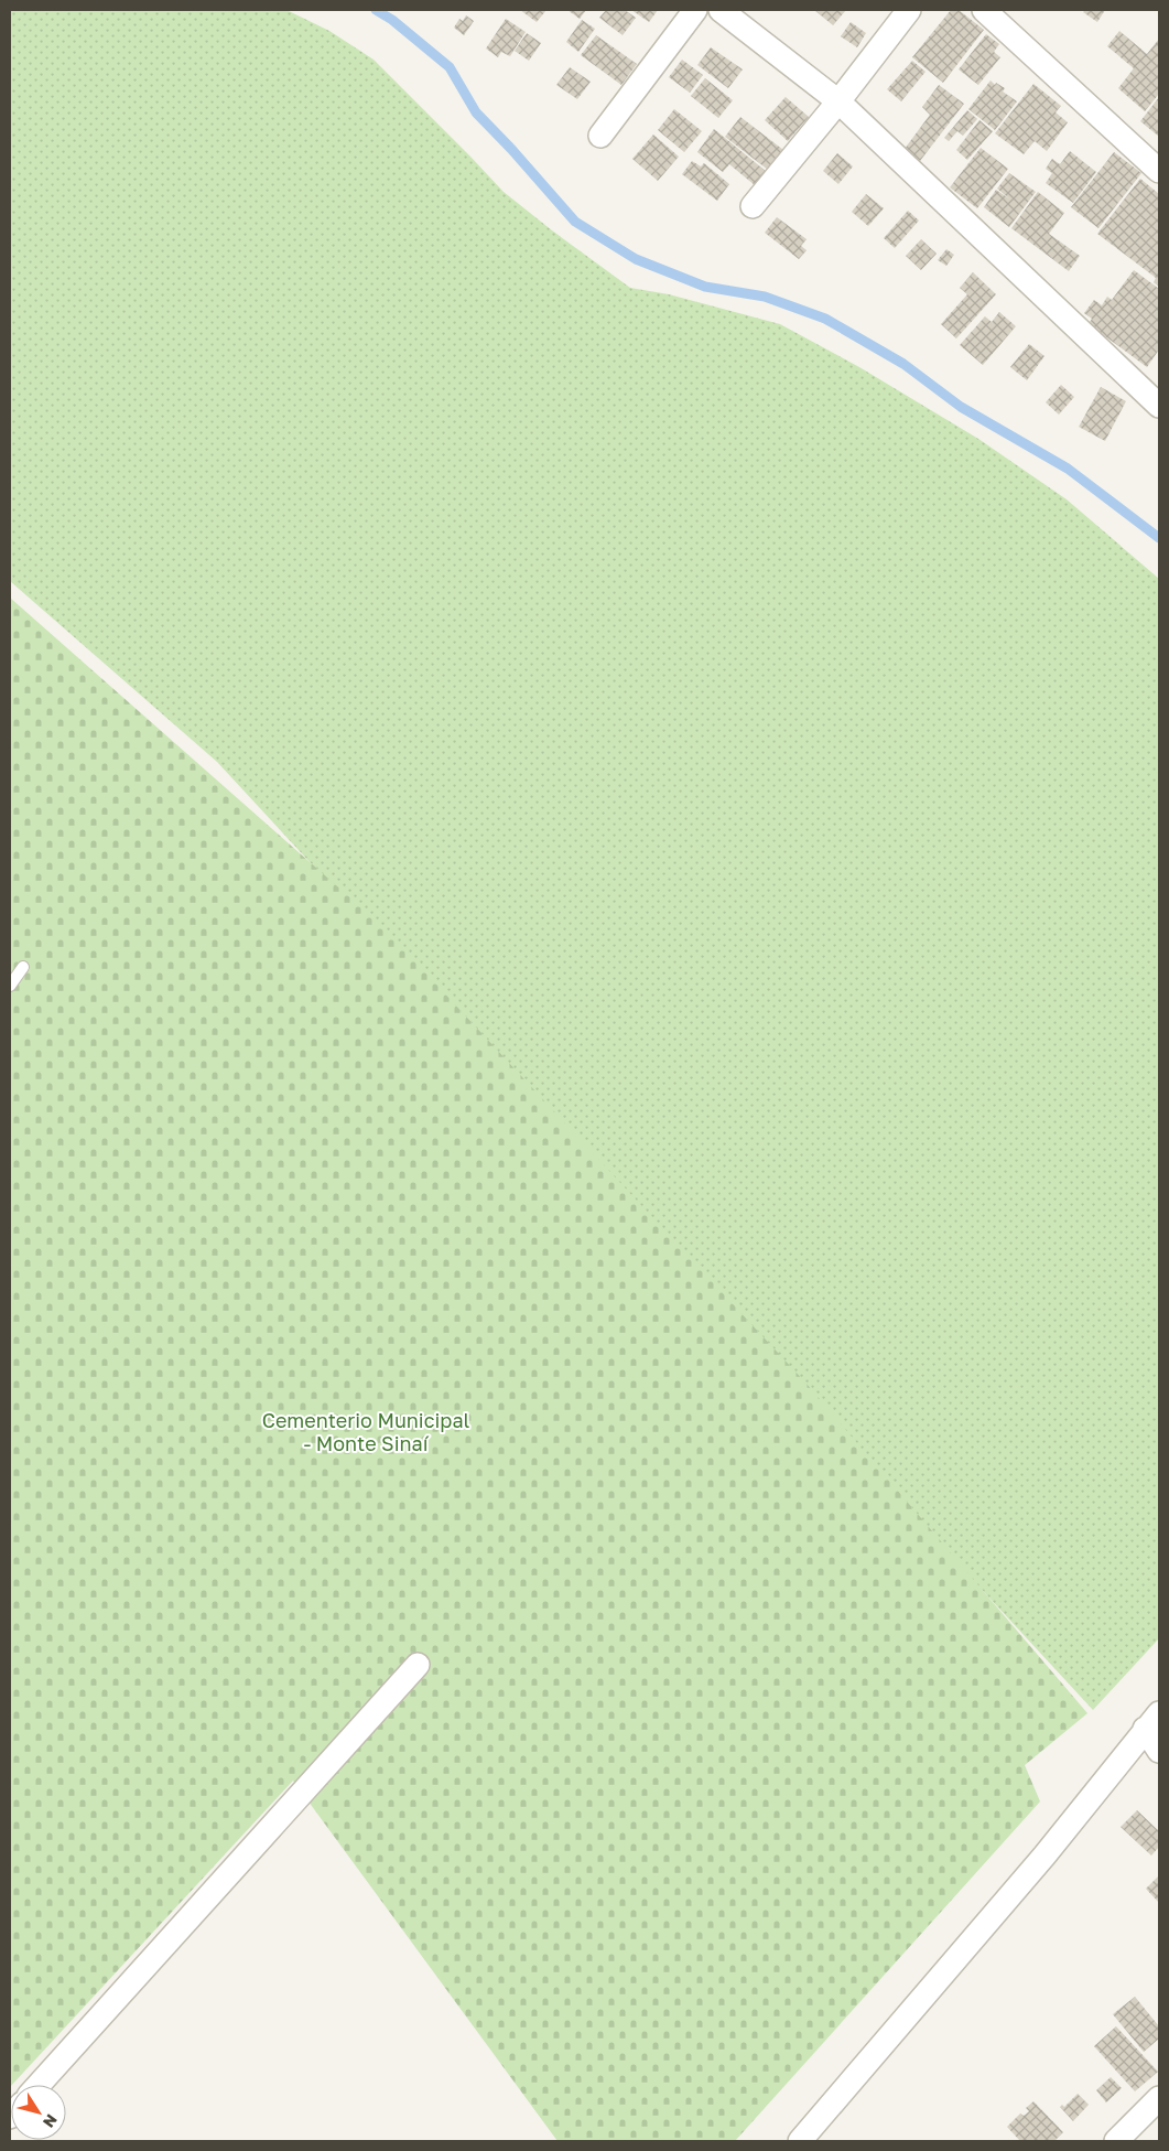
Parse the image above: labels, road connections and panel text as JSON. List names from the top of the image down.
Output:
{
  "parks": ["Cementerio Municipal - Monte Sinaí"],
  "north": "bottom right"
}
